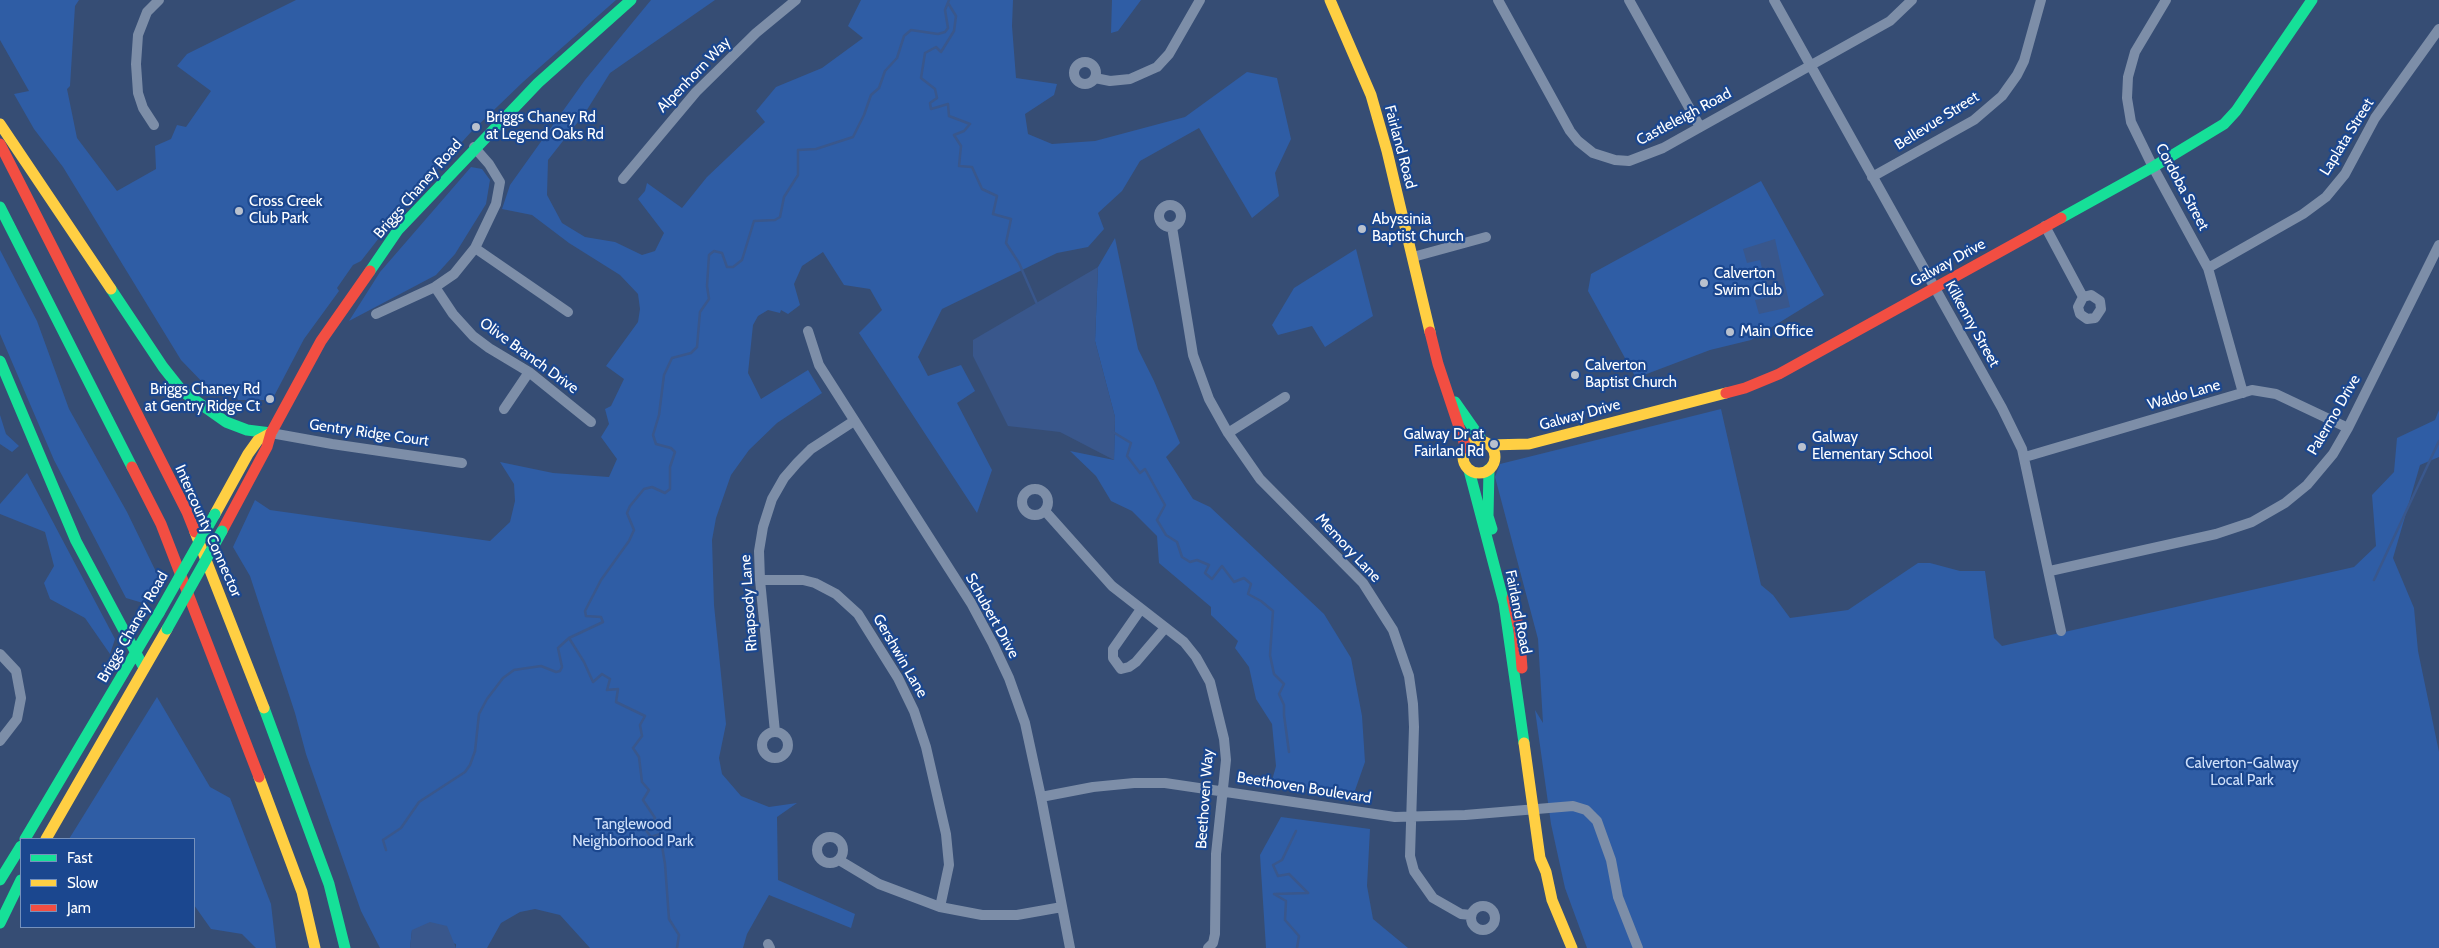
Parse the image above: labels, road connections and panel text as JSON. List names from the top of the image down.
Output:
{
  "streets": {
    "main road": [
      "Fairland Road",
      "Briggs Chaney Road",
      "Galway Drive",
      "Intercounty Connector"
    ],
    "street": [
      "Alpenhorn Way",
      "Castleleigh Road",
      "Bellevue Street",
      "Laplata Street",
      "Cordoba Street",
      "Kilkenny Street",
      "Olive Branch Drive",
      "Waldo Lane",
      "Palermo Drive",
      "Gentry Ridge Court",
      "Memory Lane",
      "Rhapsody Lane",
      "Schubert Drive",
      "Gershwin Lane",
      "Beethoven Boulevard",
      "Beethoven Way"
    ]
  },
  "crossings": [
    ["Castleleigh Road", "Kilkenny Street"],
    ["Bellevue Street", "Kilkenny Street"],
    ["Laplata Street", "Cordoba Street"],
    ["Fairland Road", "Galway Drive"],
    ["Fairland Road", "Beethoven Boulevard"],
    ["Cordoba Street", "Galway Drive"],
    ["Cordoba Street", "Waldo Lane"],
    ["Briggs Chaney Road", "Gentry Ridge Court"],
    ["Galway Drive", "Kilkenny Street"],
    ["Kilkenny Street", "Waldo Lane"],
    ["Kilkenny Street", "Palermo Drive"],
    ["Waldo Lane", "Palermo Drive"],
    ["Memory Lane", "Beethoven Boulevard"],
    ["Rhapsody Lane", "Schubert Drive"],
    ["Rhapsody Lane", "Gershwin Lane"],
    ["Schubert Drive", "Beethoven Boulevard"],
    ["Beethoven Boulevard", "Beethoven Way"]
  ],
  "parks": ["Calverton-Galway Local Park", "Tanglewood Neighborhood Park"],
  "places": [
    "Briggs Chaney Rd at Legend Oaks Rd",
    "Cross Creek Club Park",
    "Abyssinia Baptist Church",
    "Calverton Swim Club",
    "Main Office",
    "Calverton Baptist Church",
    "Briggs Chaney Rd at Gentry Ridge Ct",
    "Galway Dr at Fairland Rd",
    "Galway Elementary School"
  ],
  "legend": ["Fast", "Slow", "Jam"]
}
